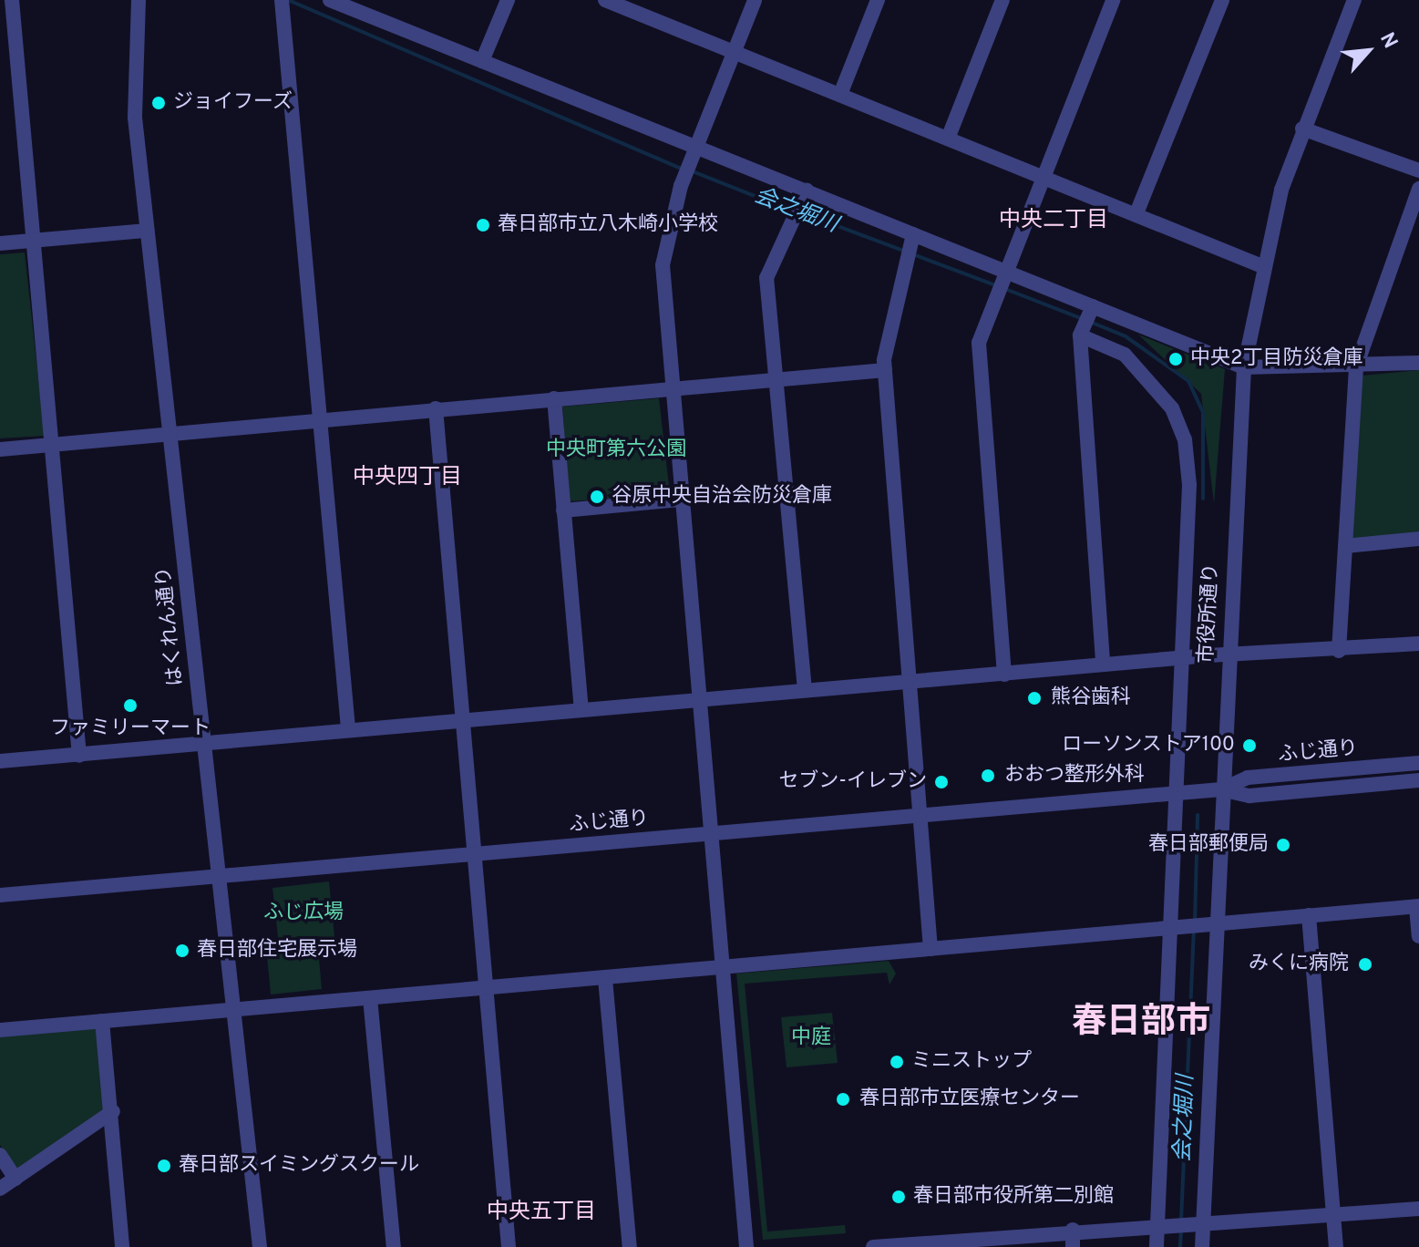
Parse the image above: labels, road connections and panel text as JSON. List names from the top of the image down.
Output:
{
  "streets": {
    "street": ["市役所通り", "はくれん通り", "ふじ通り"]
  },
  "crossings": [
    ["市役所通り", "ふじ通り"],
    ["はくれん通り", "ふじ通り"]
  ],
  "districts": [
    "中央二丁目",
    "中央四丁目",
    "春日部市",
    "中央五丁目"
  ],
  "water": ["会之堀川"],
  "parks": ["中央町第六公園", "ふじ広場", "中庭"],
  "places": [
    "ジョイフーズ",
    "春日部市立八木崎小学校",
    "中央2丁目防災倉庫",
    "谷原中央自治会防災倉庫",
    "熊谷歯科",
    "ファミリーマート",
    "ローソンストア100",
    "おおつ整形外科",
    "セブン-イレブン",
    "春日部郵便局",
    "春日部住宅展示場",
    "みくに病院",
    "ミニストップ",
    "春日部市立医療センター",
    "春日部スイミングスクール",
    "春日部市役所第二別館"
  ],
  "north": "top right"
}
